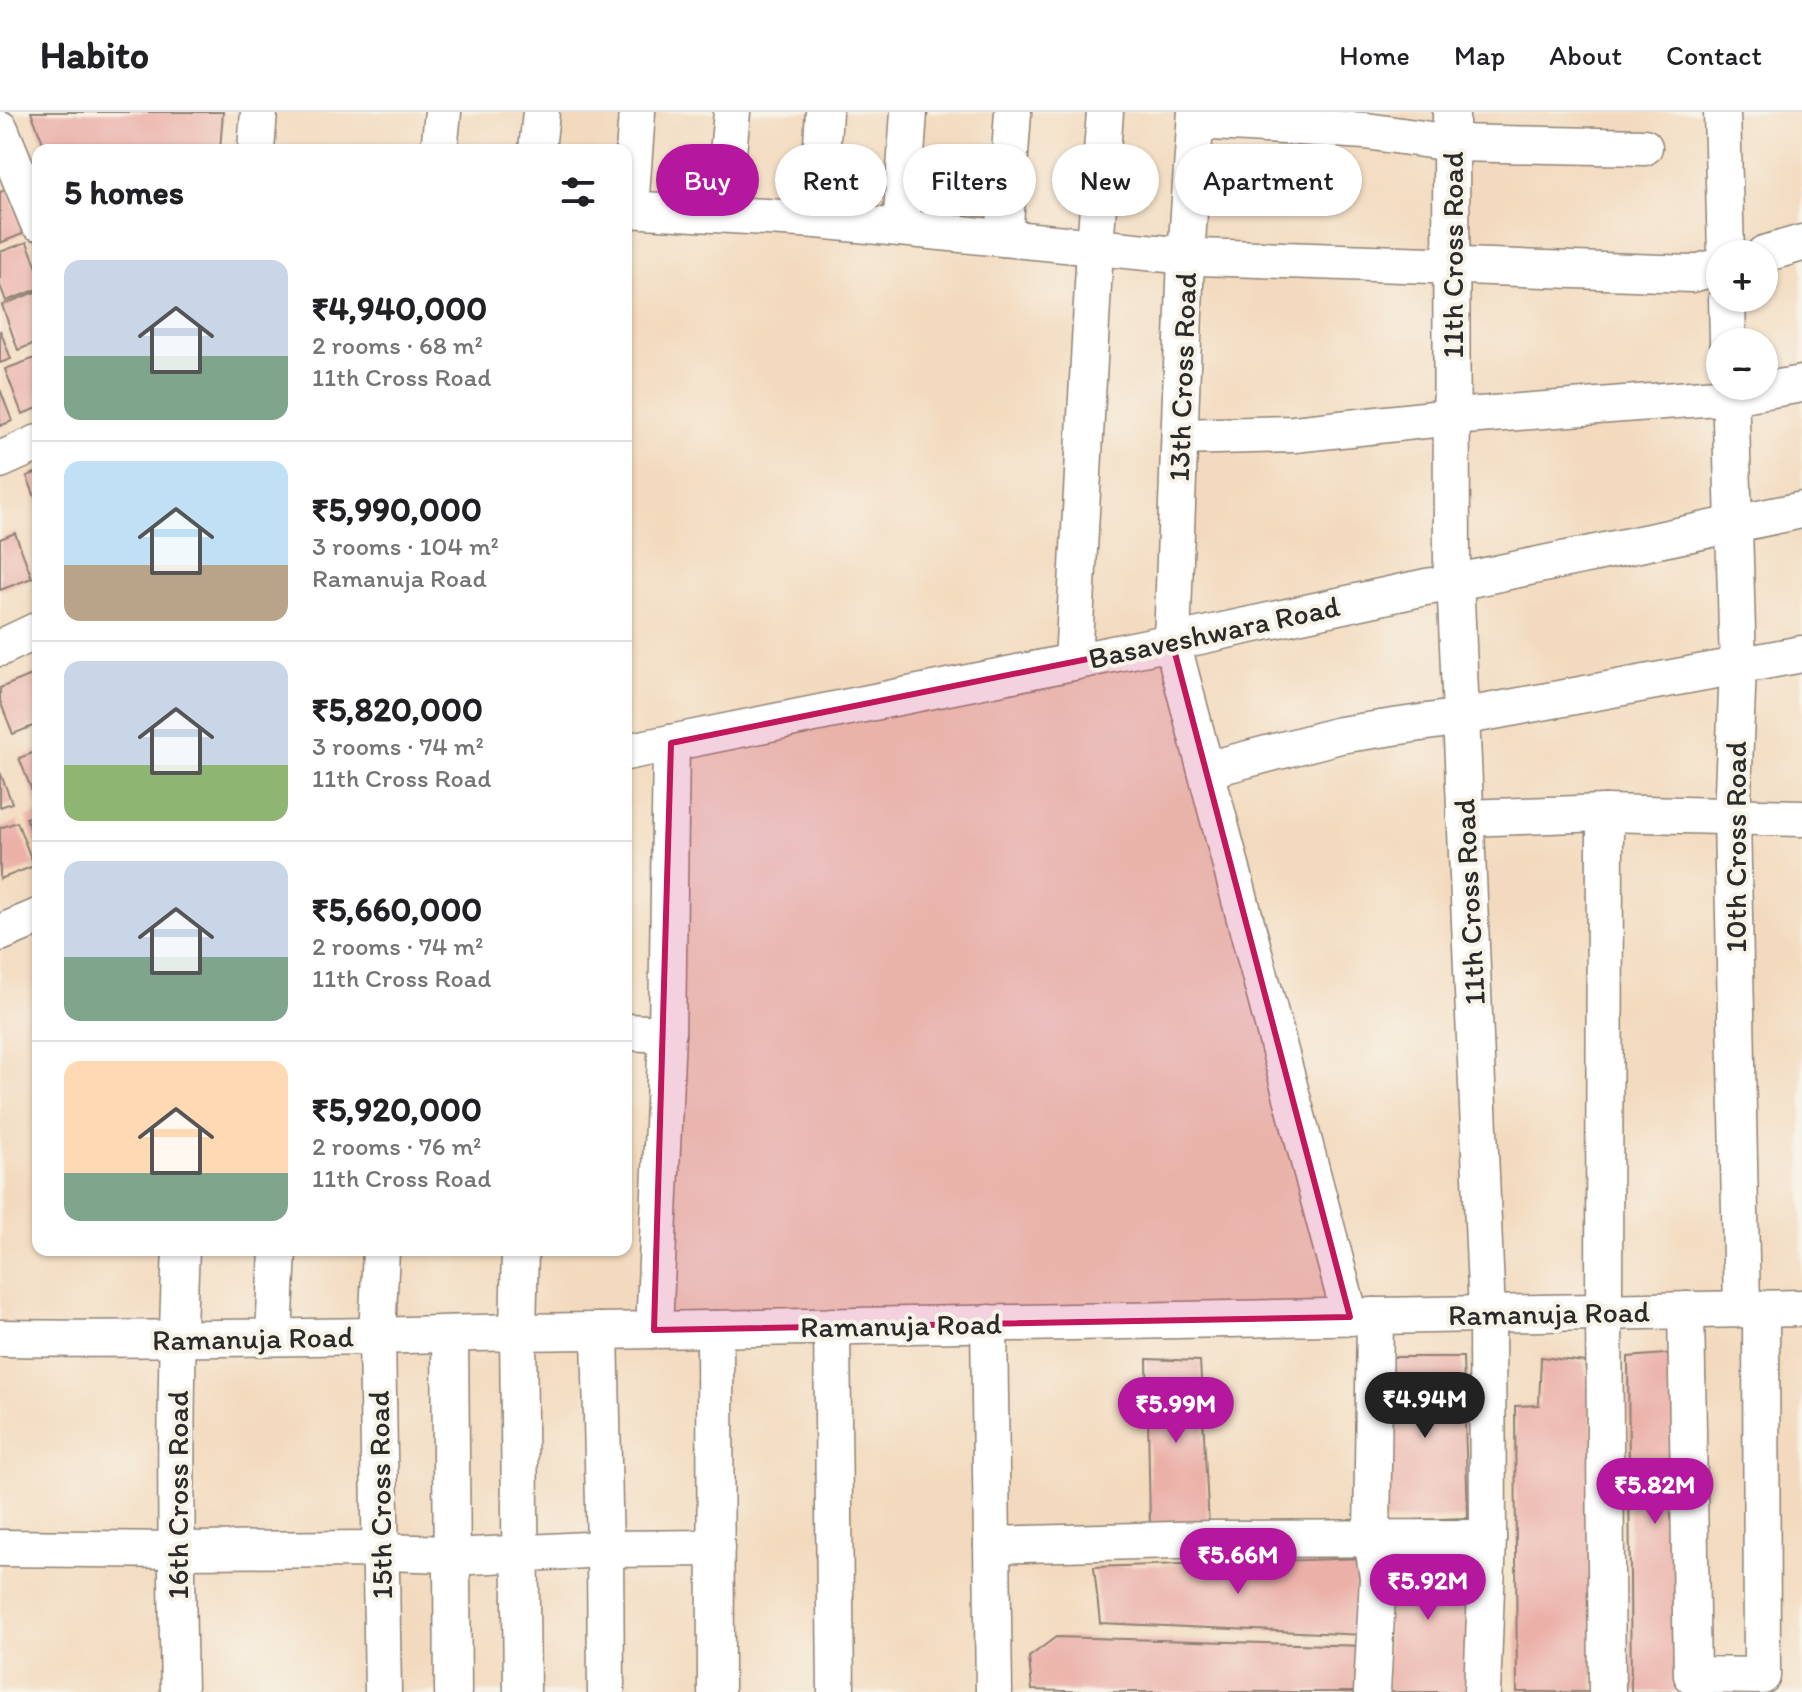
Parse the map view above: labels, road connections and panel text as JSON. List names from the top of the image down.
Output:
{
  "streets": {
    "street": [
      "11th Cross Road",
      "13th Cross Road",
      "Basaveshwara Road",
      "10th Cross Road",
      "Ramanuja Road",
      "16th Cross Road",
      "15th Cross Road"
    ]
  },
  "crossings": [
    ["11th Cross Road", "Basaveshwara Road"],
    ["11th Cross Road", "Ramanuja Road"],
    ["13th Cross Road", "Basaveshwara Road"],
    ["13th Cross Road", "Ramanuja Road"],
    ["Basaveshwara Road", "10th Cross Road"],
    ["10th Cross Road", "Ramanuja Road"],
    ["Ramanuja Road", "16th Cross Road"],
    ["Ramanuja Road", "15th Cross Road"]
  ],
  "page": {
    "header": "Habito",
    "nav": [
      "Home",
      "Map",
      "About",
      "Contact"
    ],
    "chip": [
      "Buy",
      "Rent",
      "Filters",
      "New",
      "Apartment"
    ],
    "heading": "5 homes",
    "map_buttons": ["+", "−"],
    "list": [
      {
        "name": "₹4,940,000",
        "note": "2 rooms · 68 m² · 11th Cross Road"
      },
      {
        "name": "₹5,990,000",
        "note": "3 rooms · 104 m² · Ramanuja Road"
      },
      {
        "name": "₹5,820,000",
        "note": "3 rooms · 74 m² · 11th Cross Road"
      },
      {
        "name": "₹5,660,000",
        "note": "2 rooms · 74 m² · 11th Cross Road"
      },
      {
        "name": "₹5,920,000",
        "note": "2 rooms · 76 m² · 11th Cross Road"
      }
    ],
    "price": [
      "₹4.94M",
      "₹5.99M",
      "₹5.82M",
      "₹5.66M",
      "₹5.92M"
    ]
  }
}
